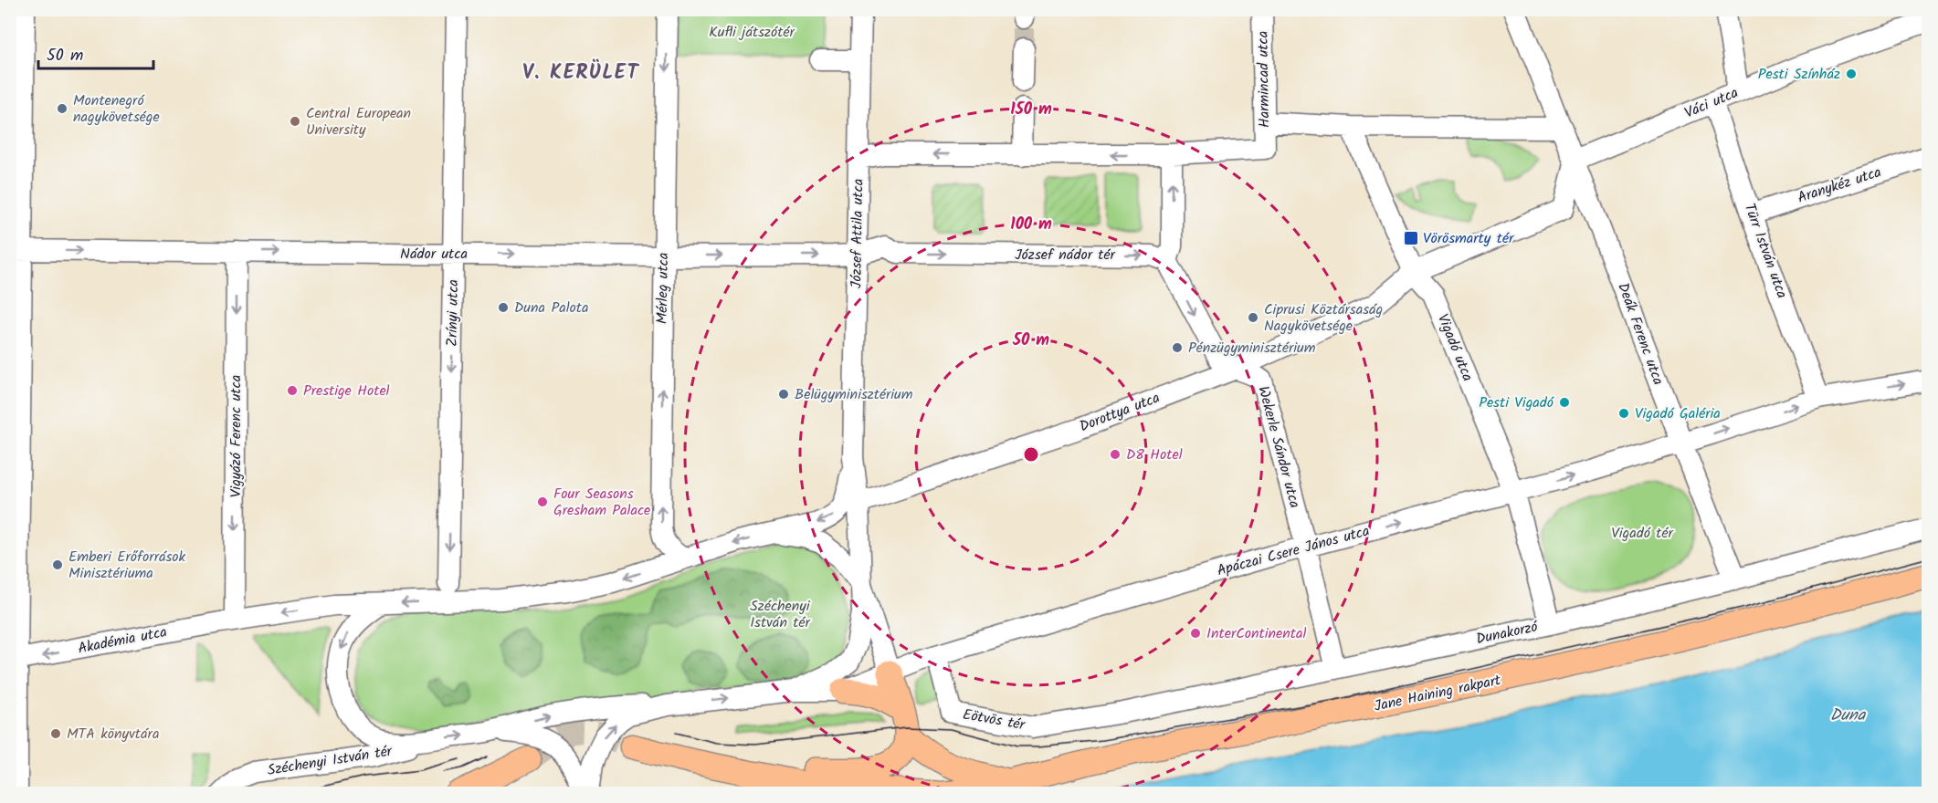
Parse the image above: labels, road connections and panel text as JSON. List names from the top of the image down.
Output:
{
  "streets": {
    "main road": ["Jane Haining rakpart"],
    "street": [
      "Harmincad utca",
      "Váci utca",
      "Aranykéz utca",
      "József Attila utca",
      "Türr István utca",
      "Nádor utca",
      "József nádor tér",
      "Mérleg utca",
      "Zrínyi utca",
      "Deák Ferenc utca",
      "Vigadó utca",
      "Dorottya utca",
      "Vigyázó Ferenc utca",
      "Wekerle Sándor utca",
      "Apáczai Csere János utca",
      "Dunakorzó",
      "Akadémia utca",
      "Eötvös tér",
      "Széchenyi István tér"
    ]
  },
  "crossings": [
    ["Váci utca", "Türr István utca"],
    ["Váci utca", "Deák Ferenc utca"],
    ["Aranykéz utca", "Türr István utca"],
    ["József Attila utca", "Nádor utca"],
    ["József Attila utca", "József nádor tér"],
    ["Nádor utca", "József nádor tér"],
    ["Nádor utca", "Mérleg utca"],
    ["Nádor utca", "Zrínyi utca"],
    ["Nádor utca", "Vigyázó Ferenc utca"],
    ["József nádor tér", "Wekerle Sándor utca"],
    ["Vigadó utca", "Dorottya utca"],
    ["Vigadó utca", "Apáczai Csere János utca"],
    ["Dorottya utca", "Wekerle Sándor utca"],
    ["Vigyázó Ferenc utca", "Akadémia utca"],
    ["Wekerle Sándor utca", "Apáczai Csere János utca"],
    ["Wekerle Sándor utca", "Dunakorzó"],
    ["Dunakorzó", "Eötvös tér"]
  ],
  "one_way": [
    "Nádor utca",
    "Zrínyi utca",
    "Vigyázó Ferenc utca",
    "Akadémia utca"
  ],
  "districts": ["V. KERÜLET"],
  "water": ["Duna"],
  "parks": ["Kufli játszótér", "Vigadó tér", "Széchenyi István tér"],
  "places": {
    "other": [
      "Pesti Színház",
      "Montenegró nagykövetsége",
      "Central European University",
      "Duna Palota",
      "Ciprusi Köztársaság Nagykövetsége",
      "Pénzügyminisztérium",
      "Prestige Hotel",
      "Belügyminisztérium",
      "Pesti Vigadó",
      "Vigadó Galéria",
      "D8 Hotel",
      "Four Seasons Gresham Palace",
      "Emberi Erőforrások Minisztériuma",
      "InterContinental",
      "MTA könyvtára"
    ],
    "transit": ["Vörösmarty tér"]
  },
  "scale_bar": "50 m",
  "rings": ["150 m", "100 m", "50 m"]
}
